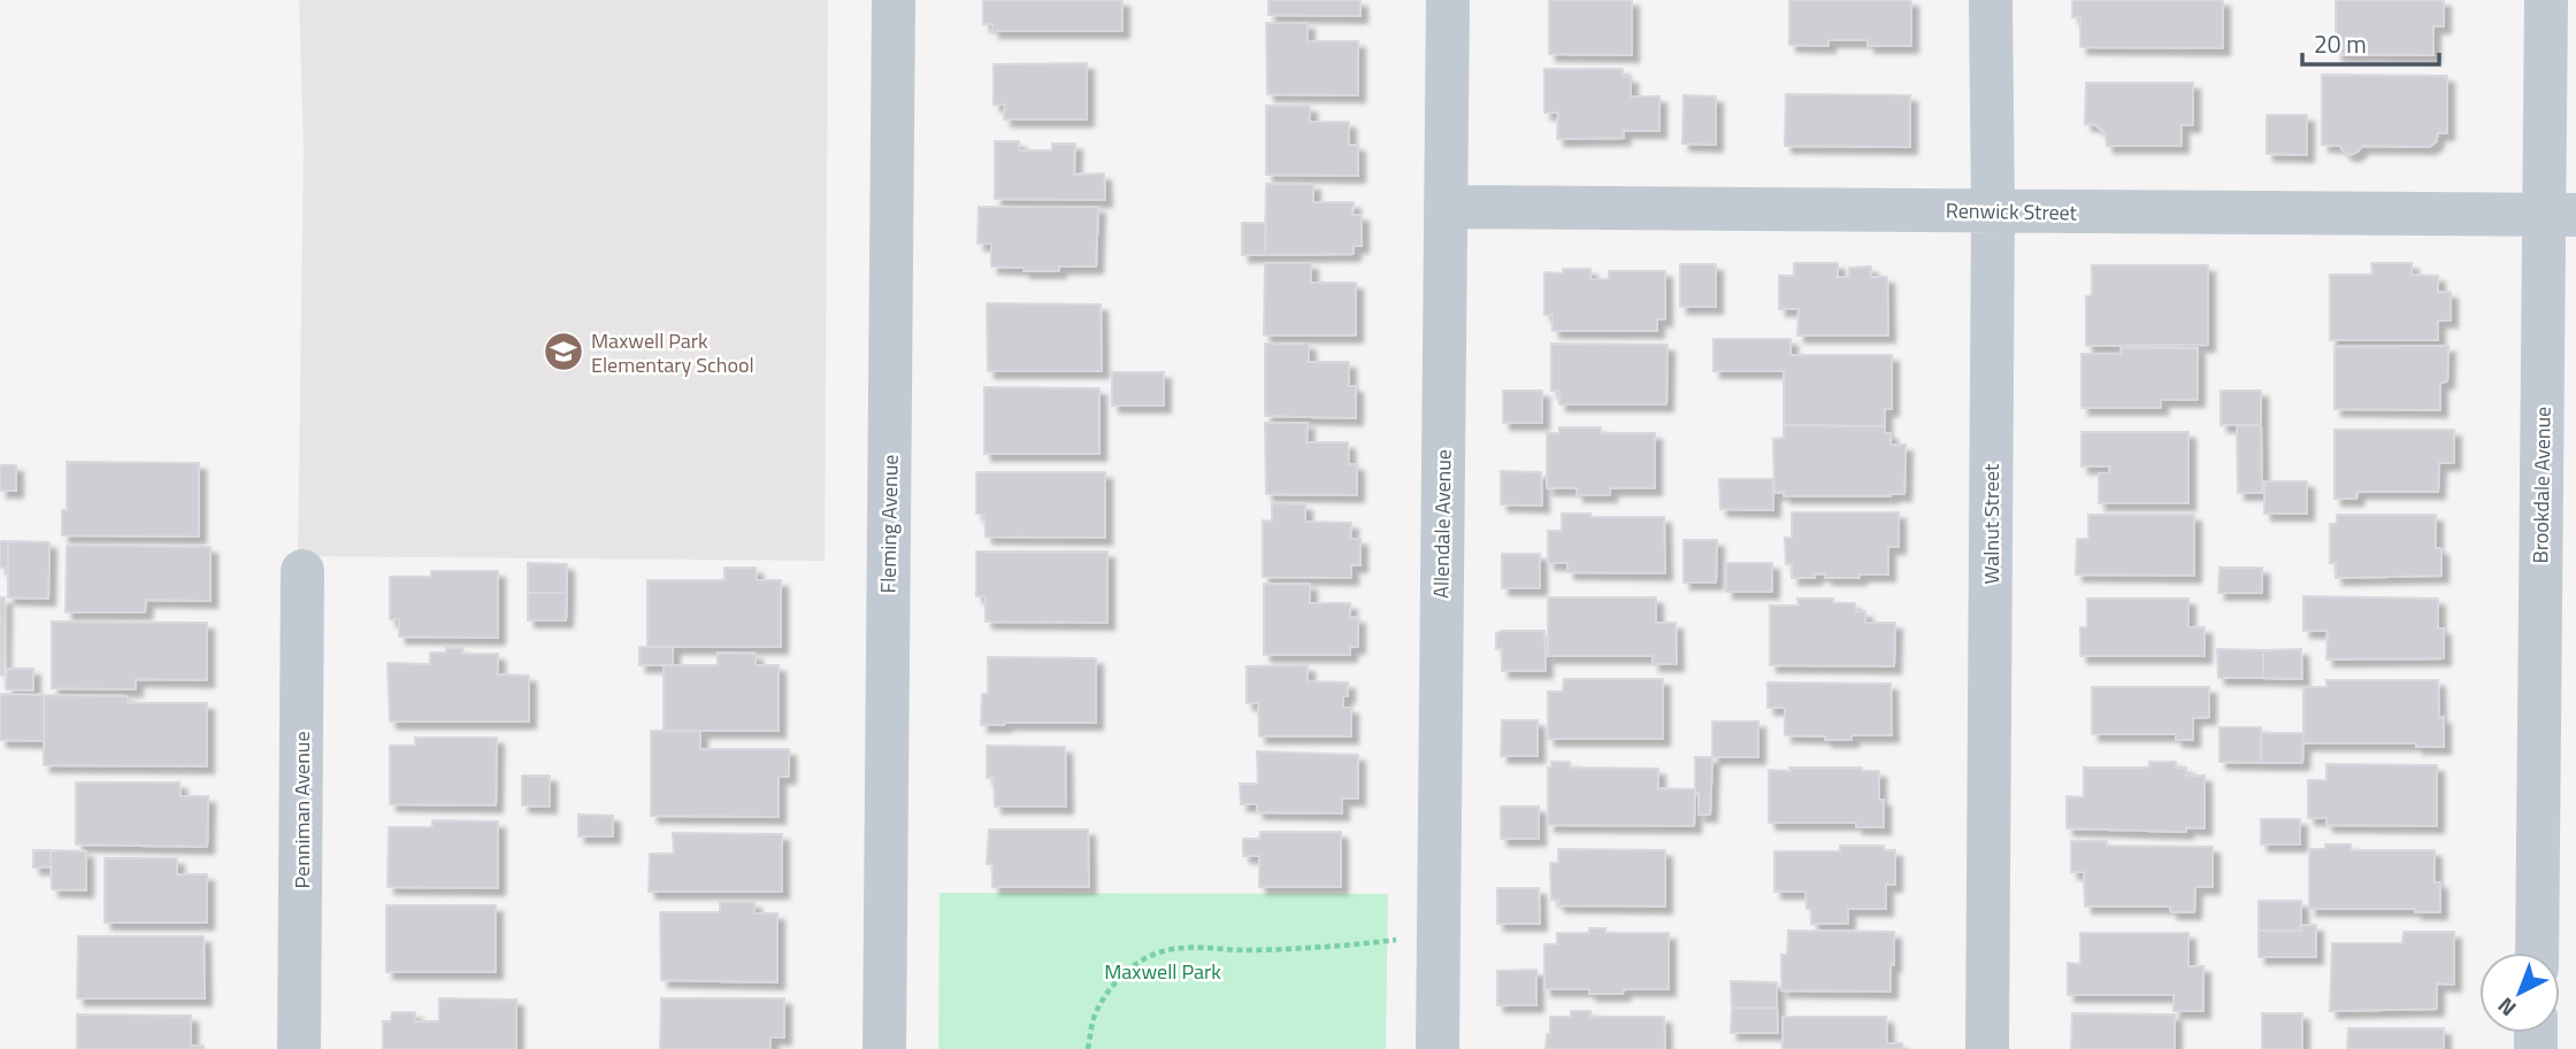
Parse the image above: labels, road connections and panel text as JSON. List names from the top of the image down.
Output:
{
  "streets": {
    "street": [
      "Renwick Street",
      "Brookdale Avenue",
      "Fleming Avenue",
      "Allendale Avenue",
      "Walnut Street",
      "Penniman Avenue"
    ]
  },
  "crossings": [
    ["Renwick Street", "Brookdale Avenue"],
    ["Renwick Street", "Allendale Avenue"],
    ["Renwick Street", "Walnut Street"]
  ],
  "parks": ["Maxwell Park"],
  "places": {
    "school or university": ["Maxwell Park Elementary School"]
  },
  "scale_bar": "20 m",
  "north": "bottom left"
}
